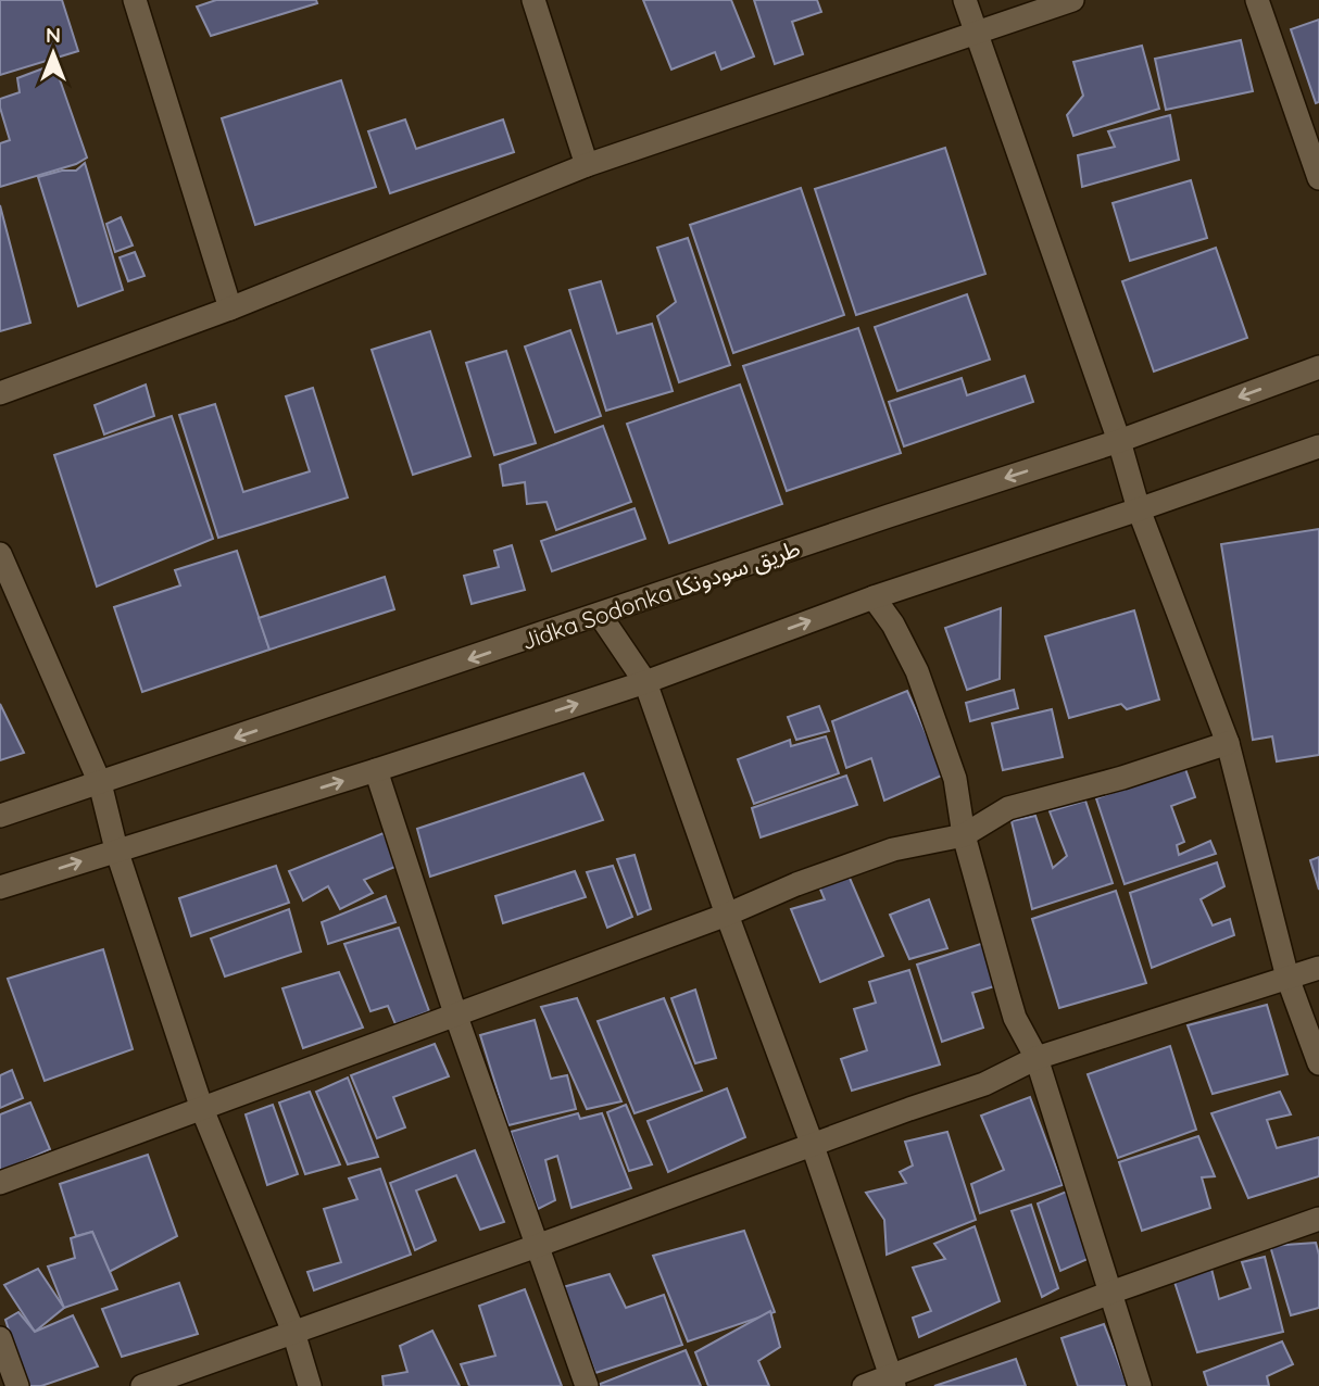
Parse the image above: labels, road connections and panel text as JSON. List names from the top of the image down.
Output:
{
  "streets": {
    "street": ["Jidka Sodonka طريق سودونكا"]
  },
  "north": "top"
}
